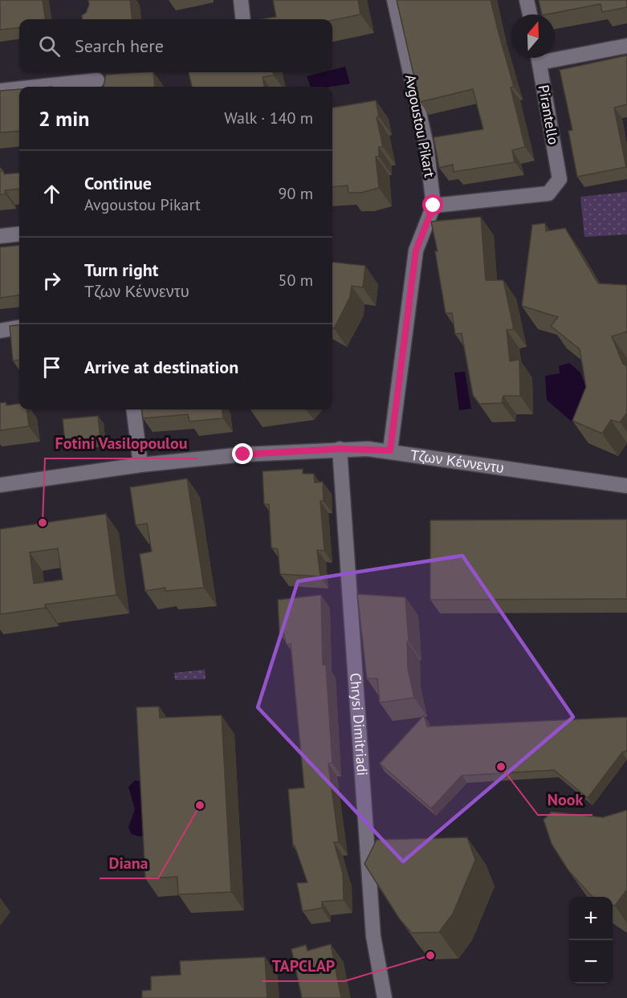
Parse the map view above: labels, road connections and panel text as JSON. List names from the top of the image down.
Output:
{
  "streets": {
    "street": [
      "Pirantello",
      "Avgoustou Pikart",
      "Τζων Κέννεντυ",
      "Chrysi Dimitriadi"
    ]
  },
  "crossings": [
    ["Pirantello", "Avgoustou Pikart"],
    ["Avgoustou Pikart", "Τζων Κέννεντυ"],
    ["Τζων Κέννεντυ", "Chrysi Dimitriadi"]
  ],
  "places": [
    "Fotini Vasilopoulou",
    "Nook",
    "Diana",
    "TAPCLAP"
  ],
  "north": "top",
  "page": {
    "search": "Search here",
    "heading": ["2 min", "Walk · 140 m"],
    "list": [
      ["Continue", "Avgoustou Pikart", "90 m"],
      ["Turn right", "Τζων Κέννεντυ", "50 m"],
      "Arrive at destination"
    ],
    "map_buttons": ["+", "−"]
  }
}
